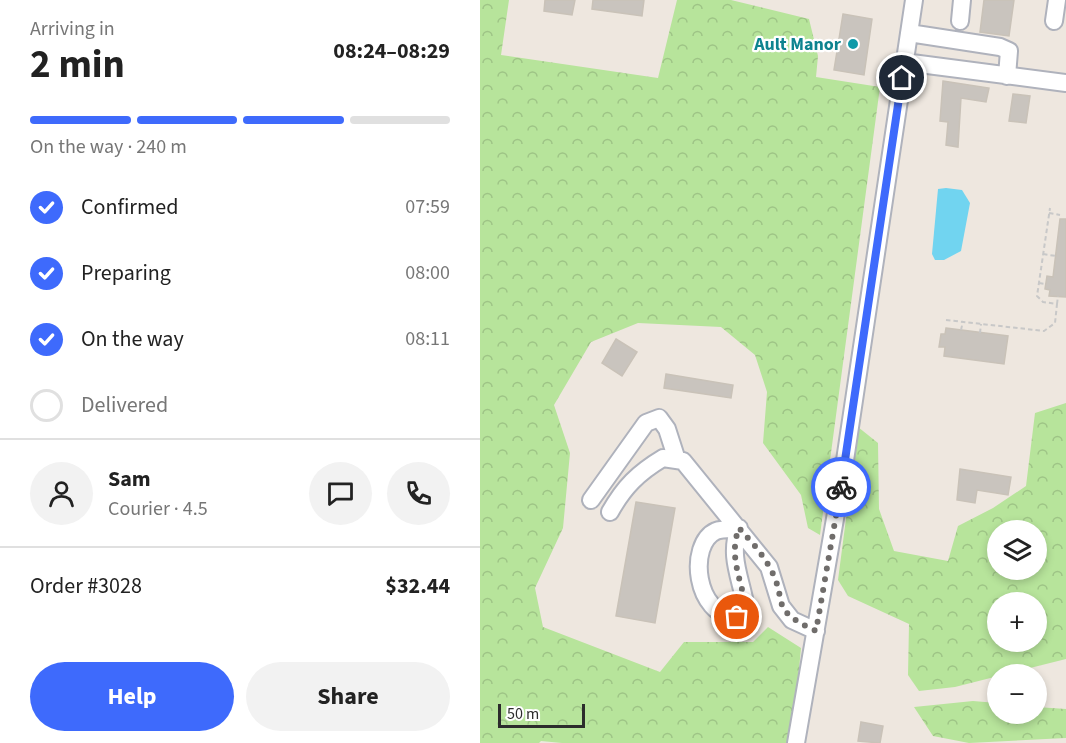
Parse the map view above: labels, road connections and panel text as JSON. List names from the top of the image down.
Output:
{
  "places": ["Ault Manor"],
  "scale_bar": "50 m",
  "page": {
    "heading": ["2 min", "Arriving in", "08:24–08:29"],
    "panel": [
      "Sam",
      "Courier · 4.5",
      "Order #3028",
      "$32.44"
    ],
    "bar": "On the way · 240 m",
    "list": [
      ["Confirmed", "07:59"],
      ["Preparing", "08:00"],
      ["On the way", "08:11"],
      "Delivered"
    ],
    "map_buttons": ["+", "−"],
    "buttons": ["Help", "Share"],
    "scale": "50 m"
  }
}
